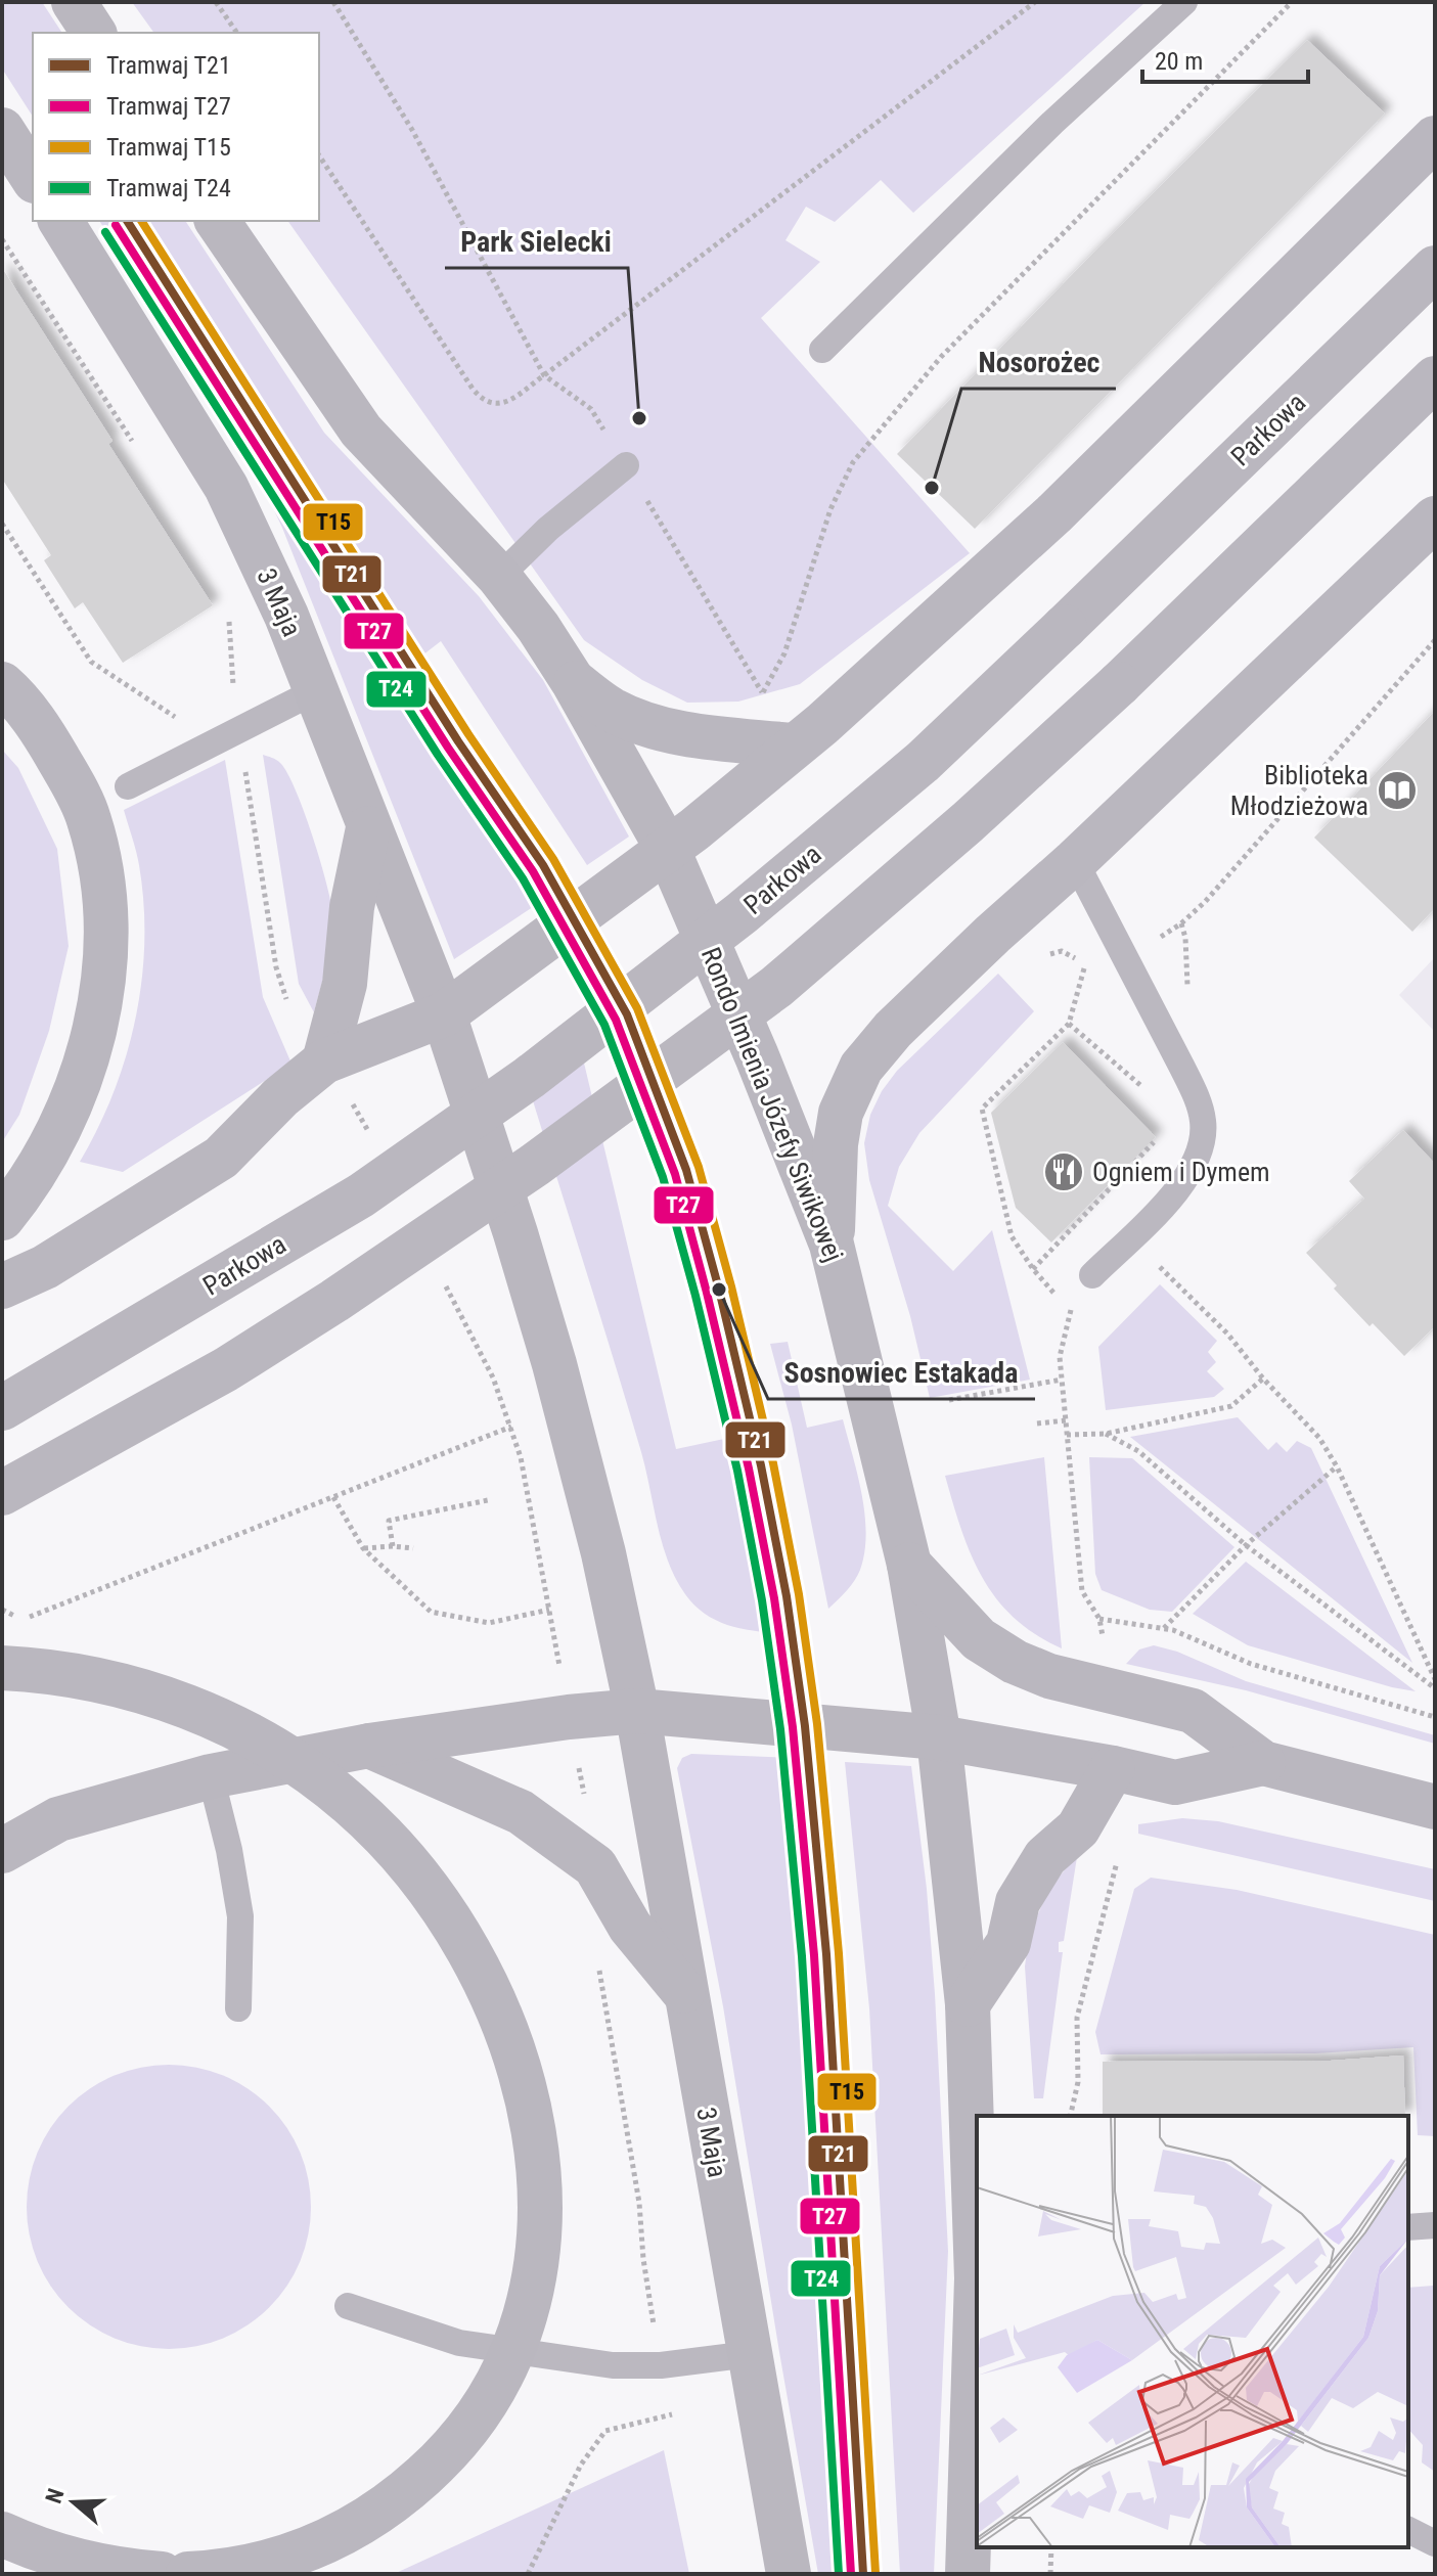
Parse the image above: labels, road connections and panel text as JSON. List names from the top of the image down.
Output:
{
  "streets": {
    "street": ["Parkowa", "3 Maja", "Rondo Imienia Józefy Siwikowej"]
  },
  "places": {
    "other": ["Park Sielecki", "Nosorożec", "Sosnowiec Estakada"],
    "library": ["Biblioteka Młodzieżowa"],
    "restaurant": ["Ogniem i Dymem"]
  },
  "lines": [
    "tram line T21",
    "tram line T15",
    "tram line T27",
    "tram line T24"
  ],
  "legend": [
    "Tramwaj T21",
    "Tramwaj T27",
    "Tramwaj T15",
    "Tramwaj T24"
  ],
  "scale_bar": "20 m",
  "north": "left"
}
